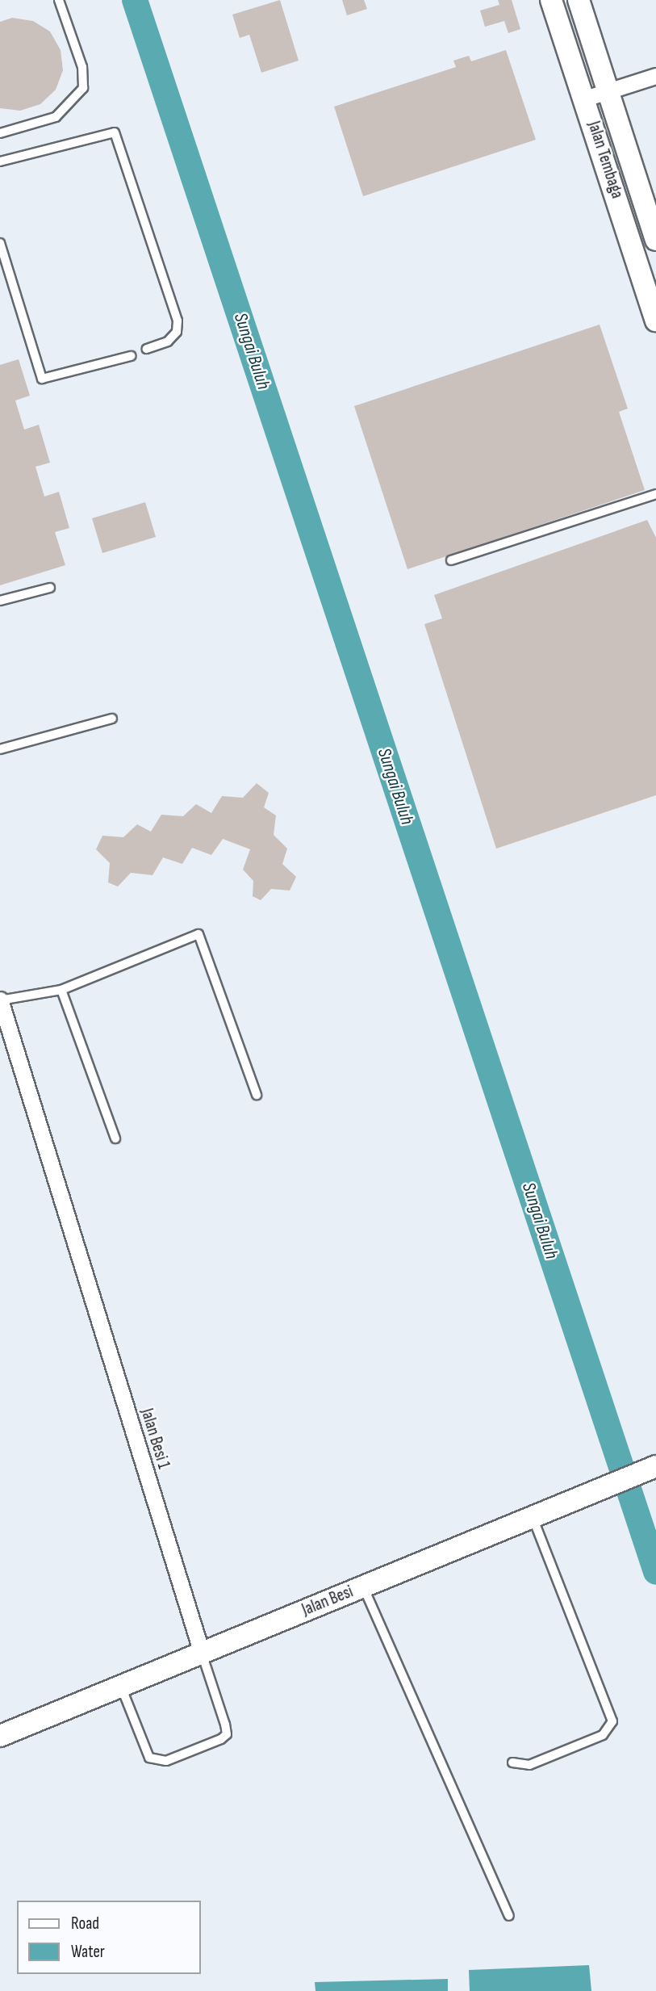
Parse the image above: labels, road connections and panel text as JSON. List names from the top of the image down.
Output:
{
  "streets": {
    "street": ["Jalan Tembaga", "Jalan Besi 1", "Jalan Besi"]
  },
  "crossings": [
    ["Jalan Besi 1", "Jalan Besi"]
  ],
  "water": ["Sungai Buluh"],
  "legend": ["Road", "Water"]
}
